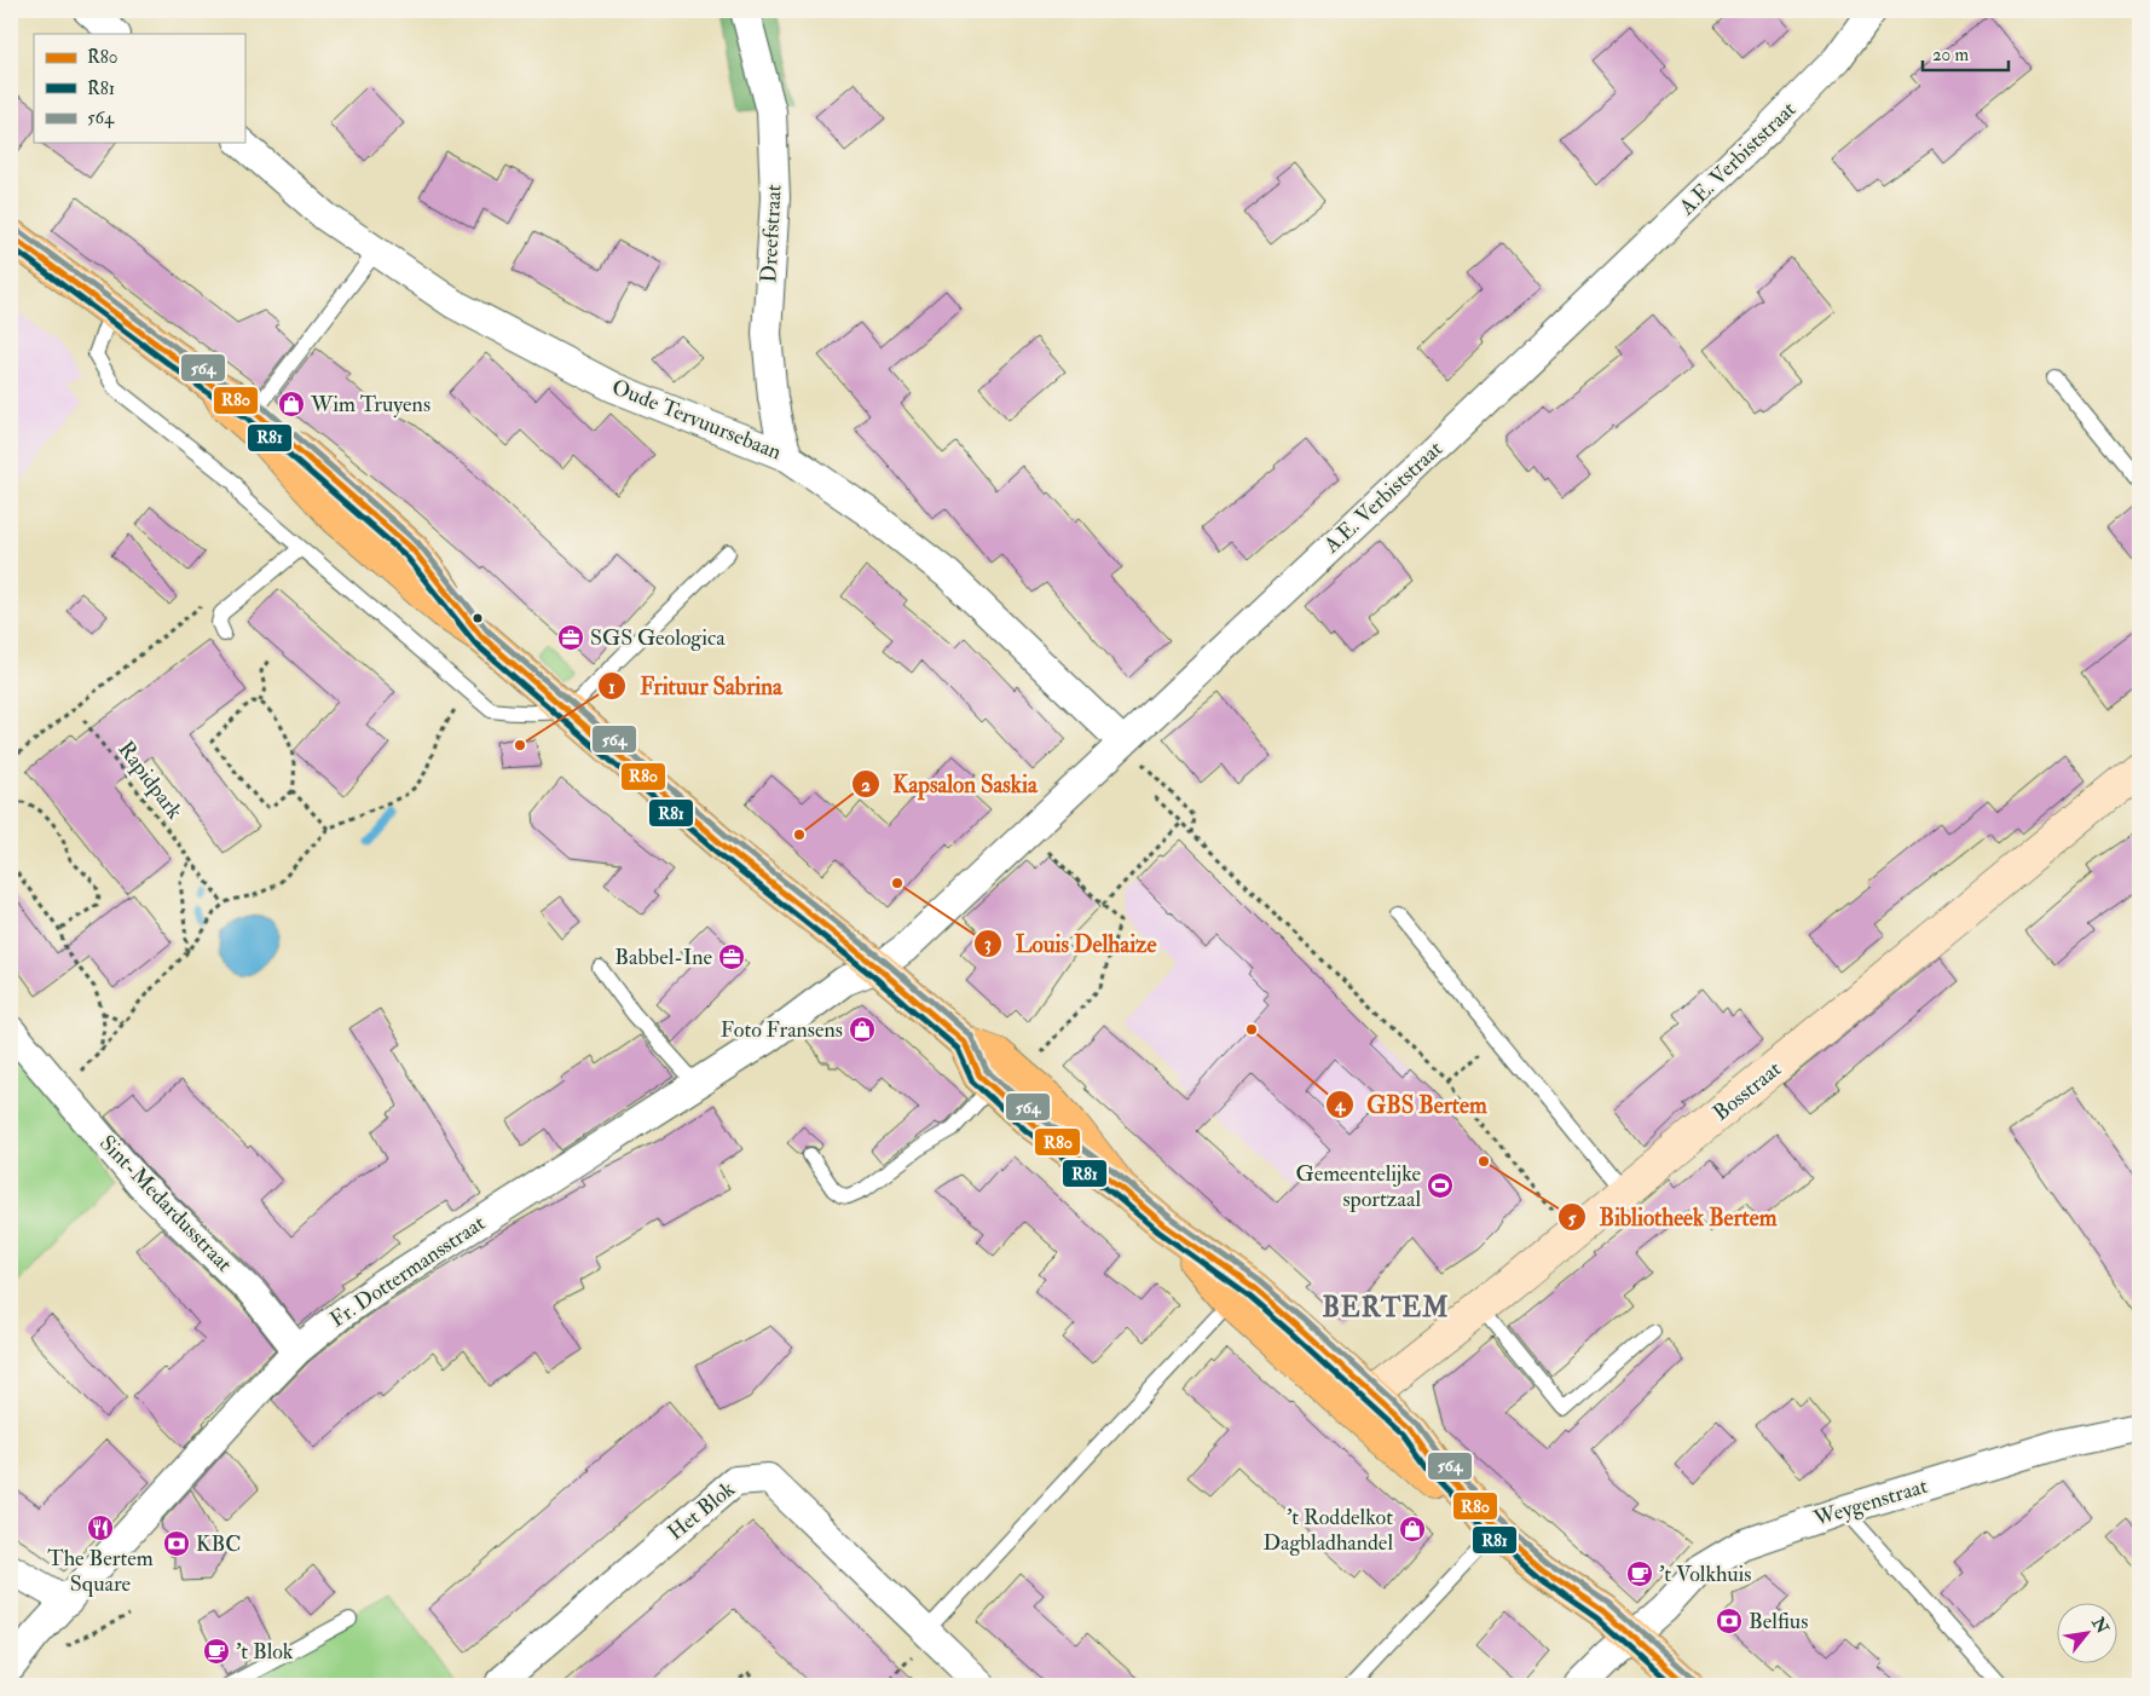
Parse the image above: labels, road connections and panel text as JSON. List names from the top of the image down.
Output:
{
  "streets": {
    "street": [
      "A.E. Verbiststraat",
      "Dreefstraat",
      "Oude Tervuursebaan",
      "Bosstraat",
      "Sint-Medardusstraat",
      "Fr. Dottermansstraat",
      "Weygenstraat",
      "Het Blok"
    ],
    "path": ["Rapidpark"]
  },
  "crossings": [
    ["A.E. Verbiststraat", "Oude Tervuursebaan"],
    ["A.E. Verbiststraat", "Fr. Dottermansstraat"],
    ["Dreefstraat", "Oude Tervuursebaan"],
    ["Sint-Medardusstraat", "Fr. Dottermansstraat"]
  ],
  "districts": ["BERTEM"],
  "places": {
    "shop": ["Wim Truyens", "Foto Fransens", "'t Roddelkot Dagbladhandel"],
    "office": ["SGS Geologica", "Babbel-Ine"],
    "other": [
      "Frituur Sabrina",
      "Kapsalon Saskia",
      "Louis Delhaize",
      "GBS Bertem",
      "Bibliotheek Bertem"
    ],
    "sports": ["Gemeentelijke sportzaal"],
    "restaurant": ["The Bertem Square"],
    "bank": ["KBC", "Belfius"],
    "cafe": ["'t Volkhuis", "'t Blok"]
  },
  "lines": ["transit line 564", "transit line R80", "transit line R81"],
  "legend": ["R80", "R81", "564"],
  "scale_bar": "20 m",
  "north": "top right"
}
